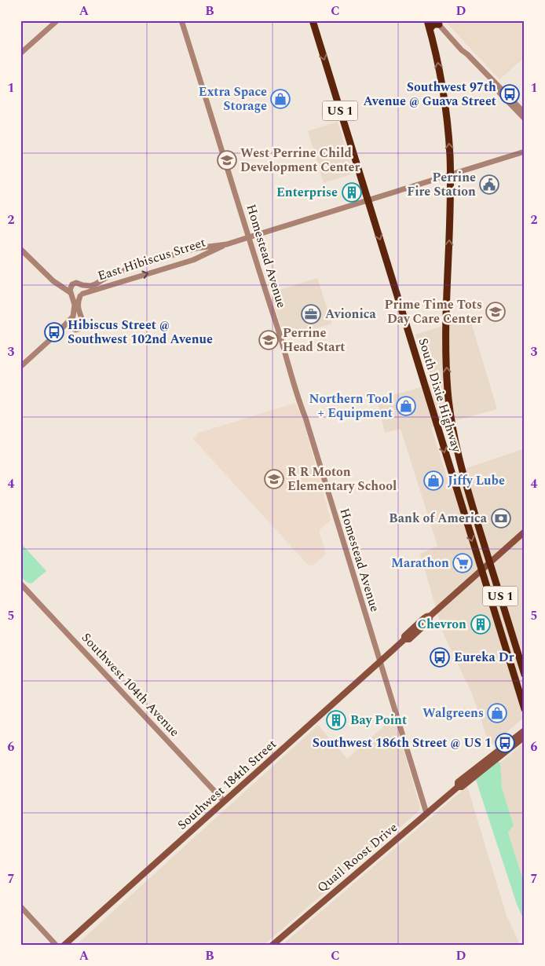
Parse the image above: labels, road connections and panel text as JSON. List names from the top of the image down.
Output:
{
  "streets": {
    "highway": ["US 1", "South Dixie Highway"],
    "main road": ["Southwest 184th Street", "Quail Roost Drive"],
    "street": ["Homestead Avenue", "East Hibiscus Street", "Southwest 104th Avenue"]
  },
  "crossings": [
    ["Homestead Avenue", "East Hibiscus Street"],
    ["Homestead Avenue", "Southwest 184th Street"],
    ["Homestead Avenue", "Quail Roost Drive"],
    ["East Hibiscus Street", "South Dixie Highway"],
    ["South Dixie Highway", "Southwest 184th Street"],
    ["Southwest 104th Avenue", "Southwest 184th Street"]
  ],
  "places": {
    "bus stop": [
      "Southwest 97th Avenue @ Guava Street",
      "Hibiscus Street @ Southwest 102nd Avenue",
      "Eureka Dr",
      "Southwest 186th Street @ US 1"
    ],
    "shop": [
      "Extra Space Storage",
      "Northern Tool + Equipment",
      "Jiffy Lube",
      "Walgreens"
    ],
    "school or university": [
      "West Perrine Child Development Center",
      "Prime Time Tots Day Care Center",
      "Perrine Head Start",
      "R R Moton Elementary School"
    ],
    "public building": ["Perrine Fire Station"],
    "building": ["Enterprise", "Chevron", "Bay Point"],
    "office": ["Avionica"],
    "bank": ["Bank of America"],
    "supermarket": ["Marathon"]
  },
  "grid": {
    "columns": [
      "A",
      "B",
      "C",
      "D"
    ],
    "rows": [
      "1",
      "2",
      "3",
      "4",
      "5",
      "6",
      "7"
    ]
  }
}
